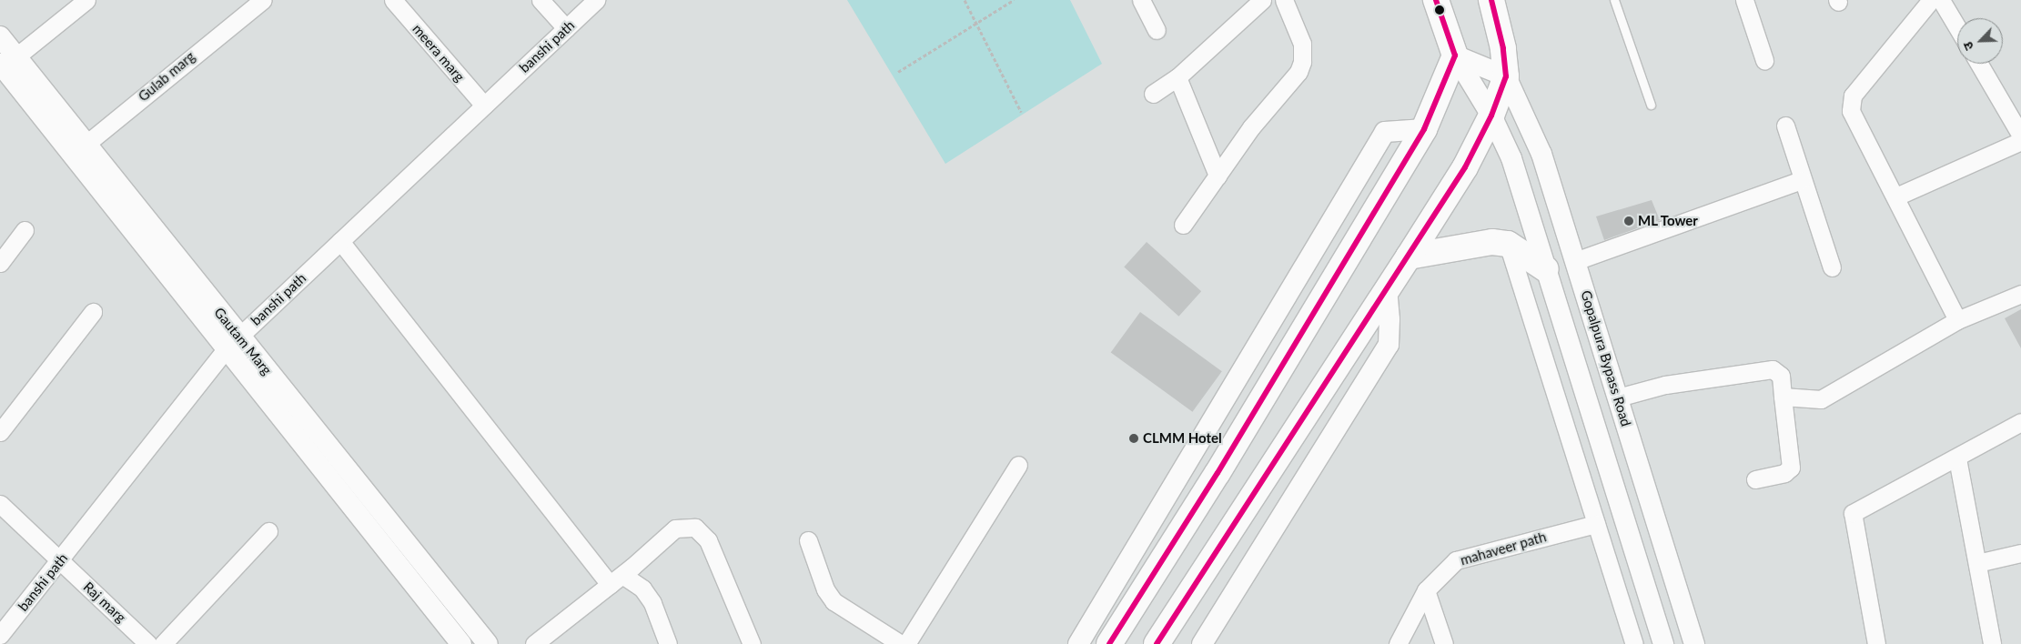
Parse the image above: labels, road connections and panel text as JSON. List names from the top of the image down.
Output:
{
  "streets": {
    "street": [
      "banshi path",
      "meera marg",
      "Gulab marg",
      "Gautam Marg",
      "Gopalpura Bypass Road",
      "mahaveer path",
      "Raj marg"
    ]
  },
  "crossings": [
    ["banshi path", "meera marg"],
    ["banshi path", "Gautam Marg"],
    ["banshi path", "Raj marg"],
    ["Gulab marg", "Gautam Marg"]
  ],
  "places": ["ML Tower", "CLMM Hotel"],
  "north": "bottom left"
}
